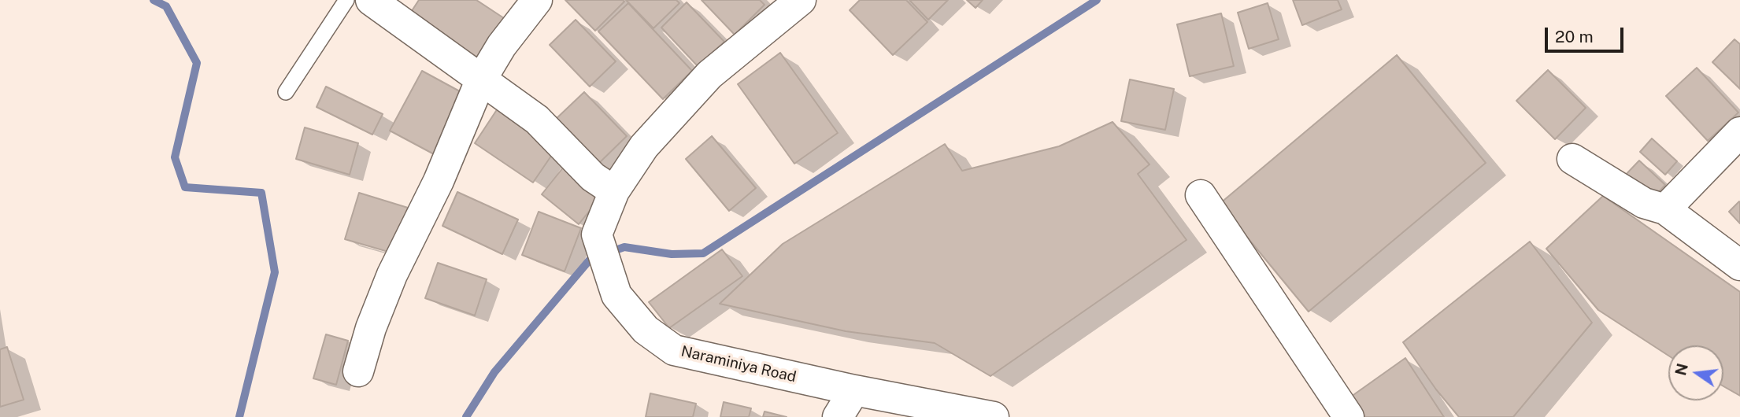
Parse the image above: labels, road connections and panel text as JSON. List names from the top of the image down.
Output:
{
  "streets": {
    "street": ["Naraminiya Road"]
  },
  "scale_bar": "20 m",
  "north": "left"
}
